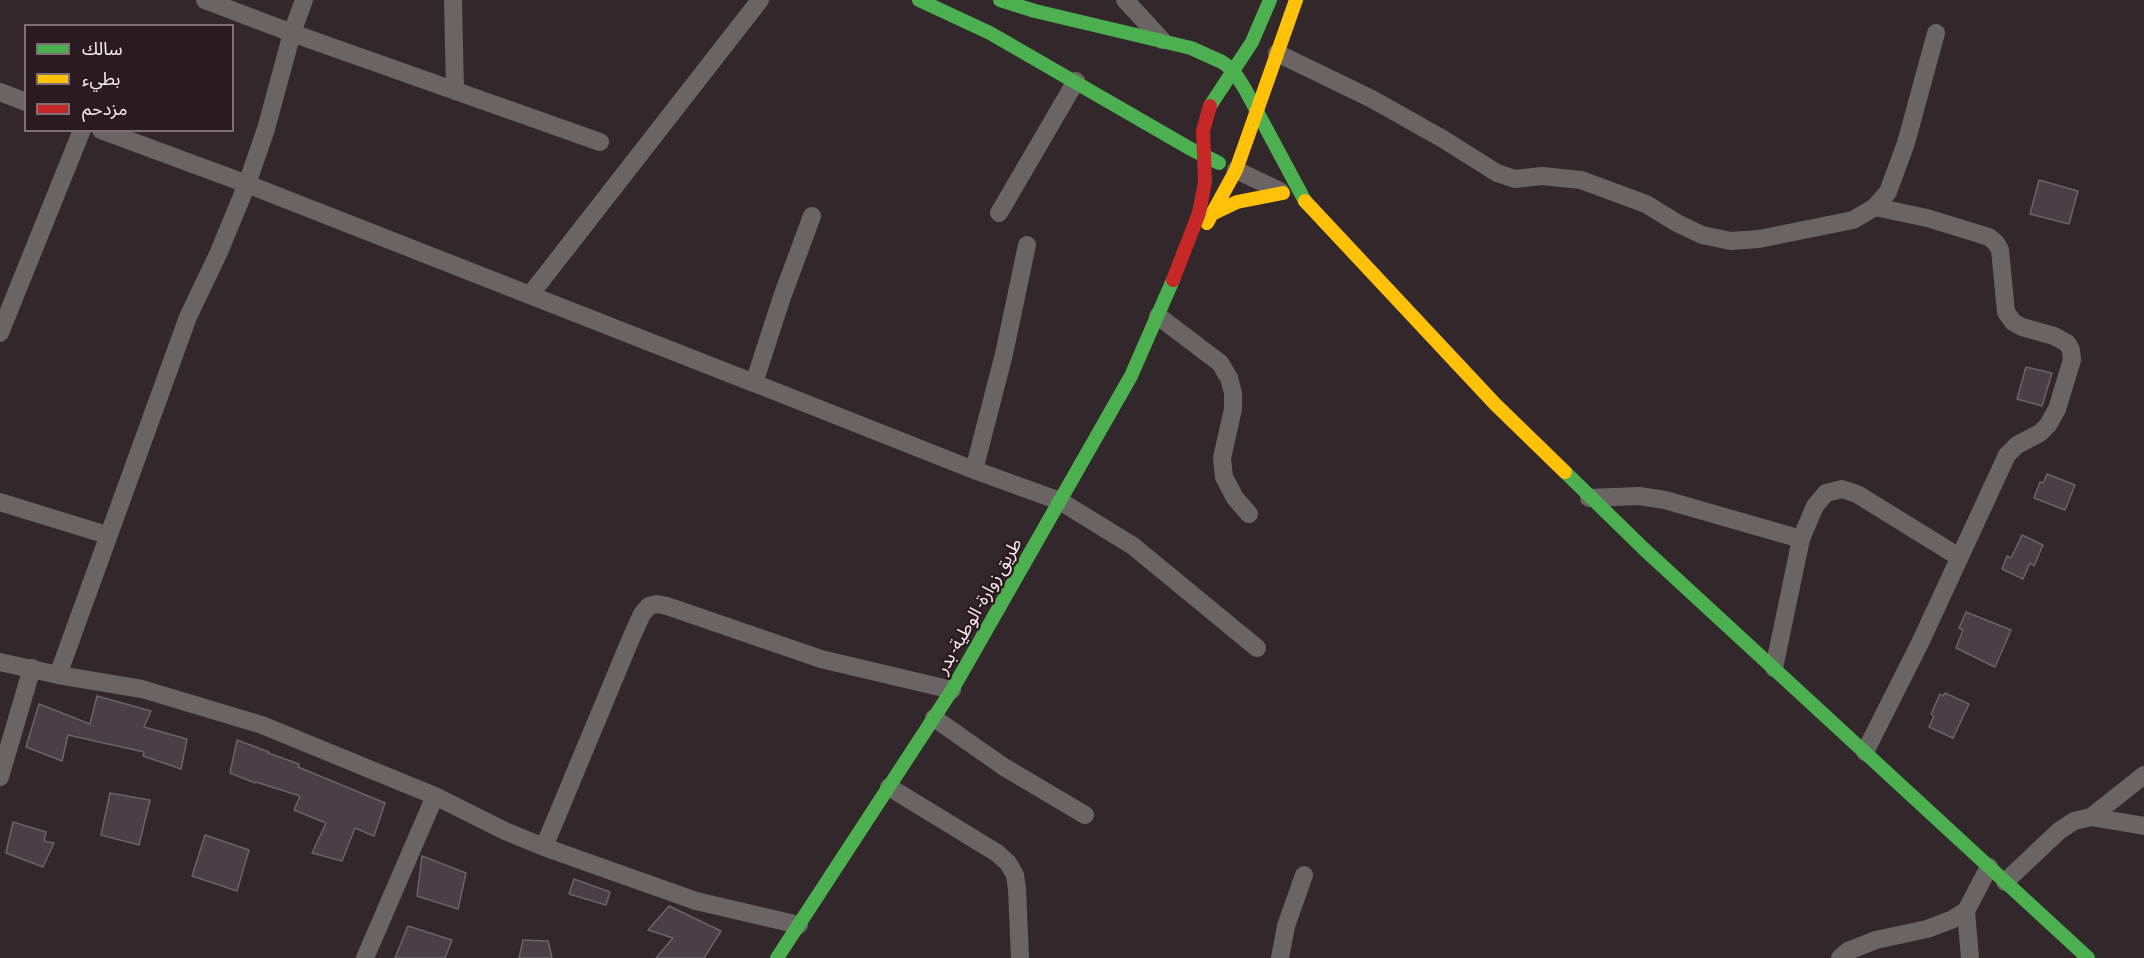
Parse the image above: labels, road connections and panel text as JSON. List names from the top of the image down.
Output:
{
  "streets": {
    "main road": ["طريق زوارة- الوطية- بدر"]
  },
  "legend": ["سالك", "بطيء", "مزدحم"]
}
